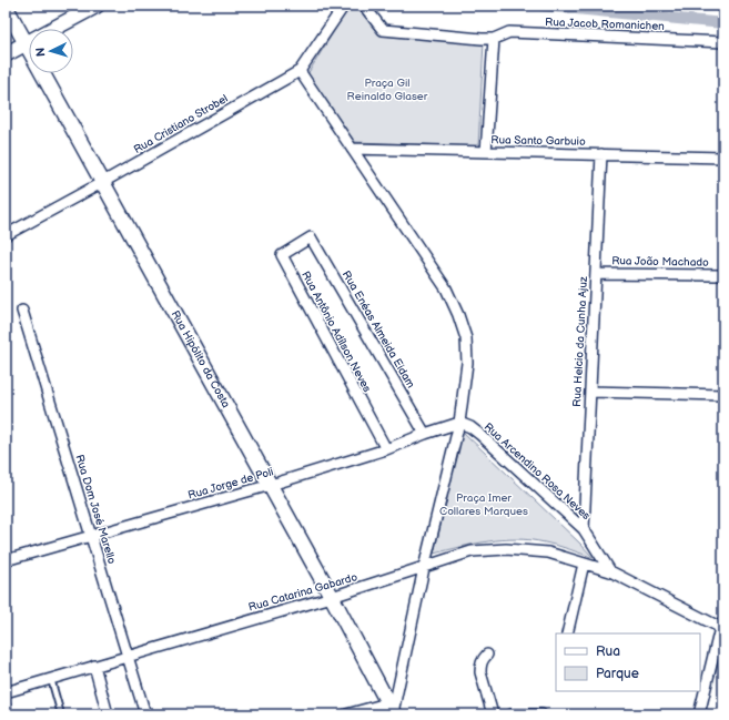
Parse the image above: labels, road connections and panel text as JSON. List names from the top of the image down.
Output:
{
  "streets": {
    "street": [
      "Rua Jacob Romanichen",
      "Rua Cristiano Strobel",
      "Rua Santo Garbuio",
      "Rua João Machado",
      "Rua Enéas Almeida Eidam",
      "Rua Antônio Adílson Neves",
      "Rua Helcio da Cunha Ajuz",
      "Rua Hipólito da Costa",
      "Rua Arcendino Rosa Neves",
      "Rua Jorge de Poli",
      "Rua Dom José Marello",
      "Rua Catarina Gabardo"
    ]
  },
  "crossings": [
    ["Rua Cristiano Strobel", "Rua Hipólito da Costa"],
    ["Rua Santo Garbuio", "Rua Helcio da Cunha Ajuz"],
    ["Rua João Machado", "Rua Helcio da Cunha Ajuz"],
    ["Rua Enéas Almeida Eidam", "Rua Antônio Adílson Neves"],
    ["Rua Enéas Almeida Eidam", "Rua Jorge de Poli"],
    ["Rua Antônio Adílson Neves", "Rua Jorge de Poli"],
    ["Rua Helcio da Cunha Ajuz", "Rua Arcendino Rosa Neves"],
    ["Rua Hipólito da Costa", "Rua Jorge de Poli"],
    ["Rua Hipólito da Costa", "Rua Catarina Gabardo"],
    ["Rua Arcendino Rosa Neves", "Rua Jorge de Poli"],
    ["Rua Arcendino Rosa Neves", "Rua Catarina Gabardo"],
    ["Rua Jorge de Poli", "Rua Dom José Marello"],
    ["Rua Dom José Marello", "Rua Catarina Gabardo"]
  ],
  "parks": ["Praça Gil Reinaldo Glaser", "Praça Imer Collares Marques"],
  "legend": ["Rua", "Parque"],
  "north": "left"
}
